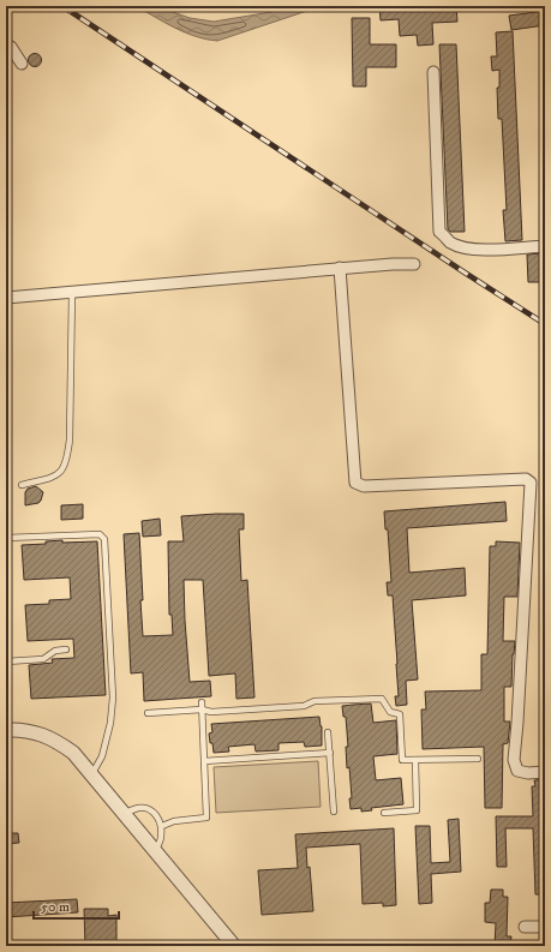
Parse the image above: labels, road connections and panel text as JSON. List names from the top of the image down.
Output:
{
  "scale_bar": "50 m"
}
